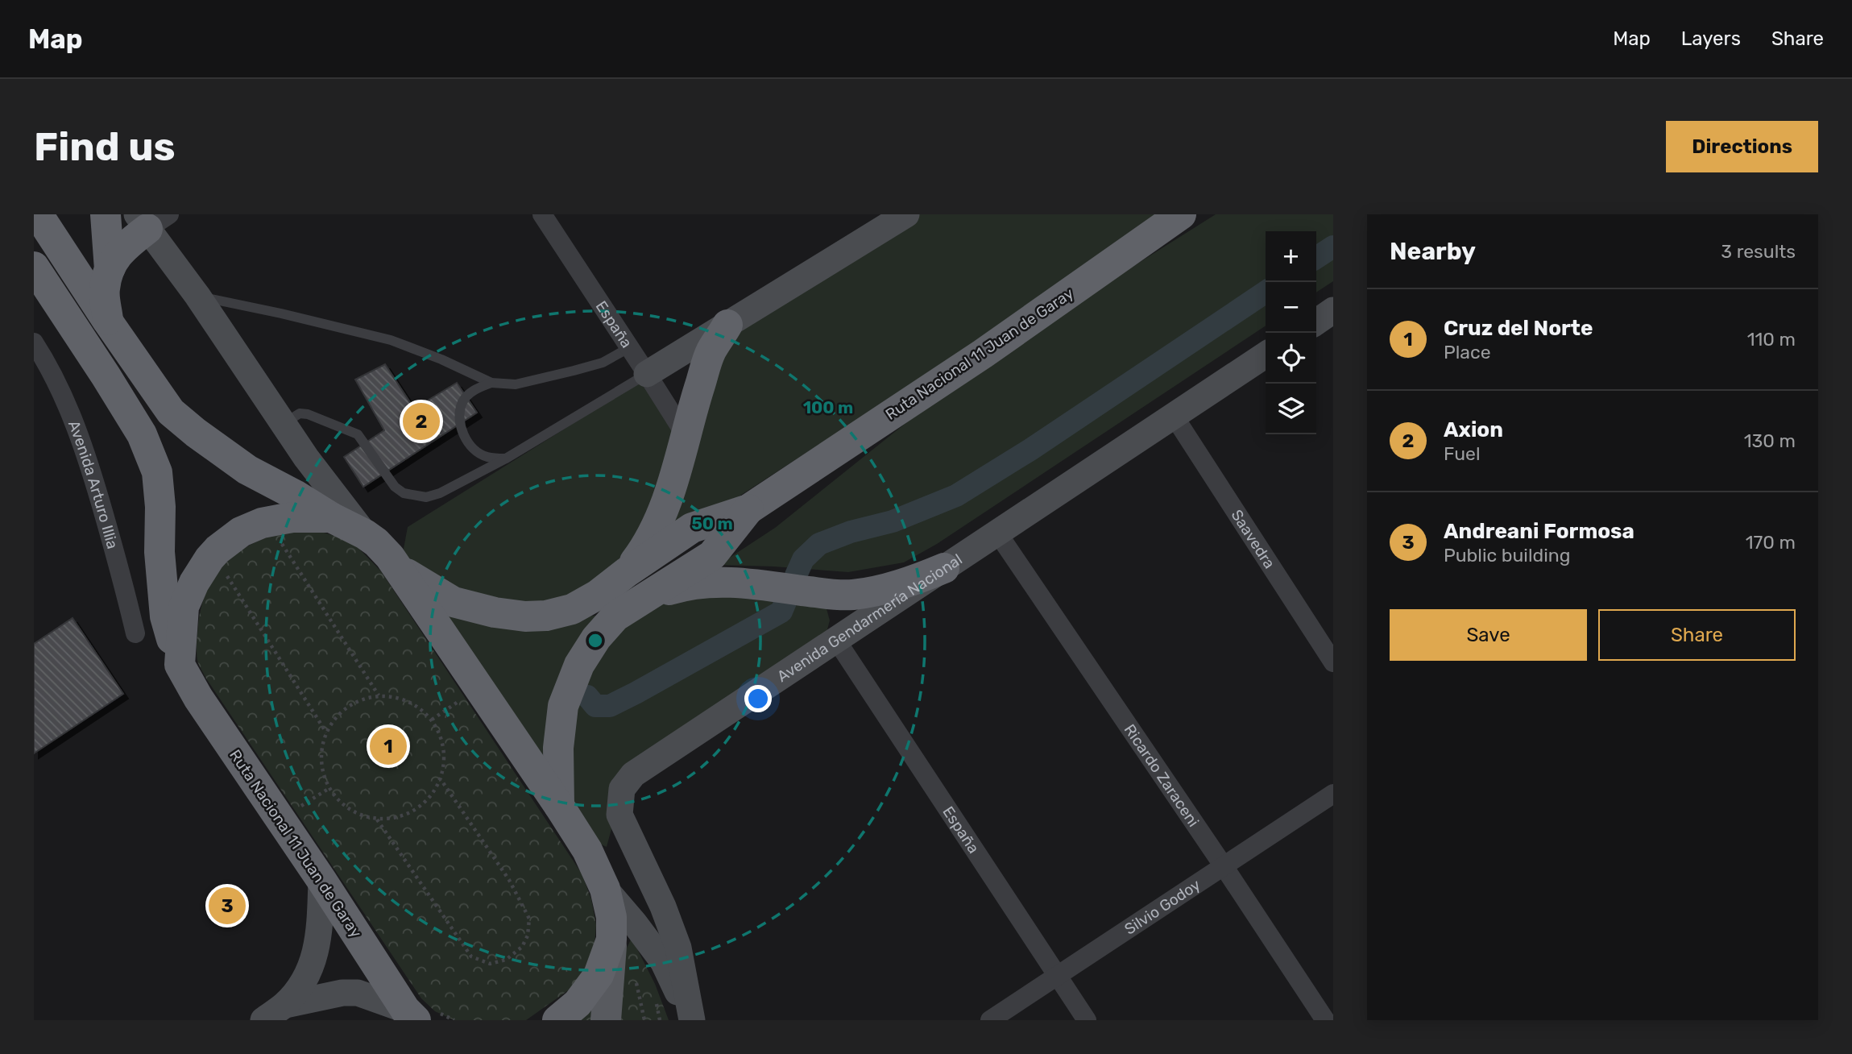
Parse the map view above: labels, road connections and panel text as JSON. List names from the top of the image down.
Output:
{
  "streets": {
    "highway": ["Ruta Nacional 11 Juan de Garay"],
    "main road": ["Avenida Gendarmería Nacional"],
    "street": [
      "España",
      "Avenida Arturo Illia",
      "Saavedra",
      "Ricardo Zaraceni",
      "Silvio Godoy"
    ]
  },
  "crossings": [
    ["España", "Avenida Gendarmería Nacional"],
    ["España", "Silvio Godoy"],
    ["Saavedra", "Avenida Gendarmería Nacional"],
    ["Avenida Gendarmería Nacional", "Ricardo Zaraceni"],
    ["Ricardo Zaraceni", "Silvio Godoy"]
  ],
  "page": {
    "header": "Map",
    "nav": ["Map", "Layers", "Share"],
    "buttons": [
      "Directions",
      ["Save", "Share"]
    ],
    "title": "Find us",
    "heading": ["Nearby", "3 results"],
    "map_buttons": ["+", "−"],
    "list": [
      {
        "mark": "1",
        "name": "Cruz del Norte",
        "note": "Place",
        "value": "110 m"
      },
      {
        "mark": "2",
        "name": "Axion",
        "note": "Fuel",
        "value": "130 m"
      },
      {
        "mark": "3",
        "name": "Andreani Formosa",
        "note": "Public building",
        "value": "170 m"
      }
    ],
    "pins": ["2", "1", "3"]
  },
  "rings": ["100 m", "50 m"]
}
